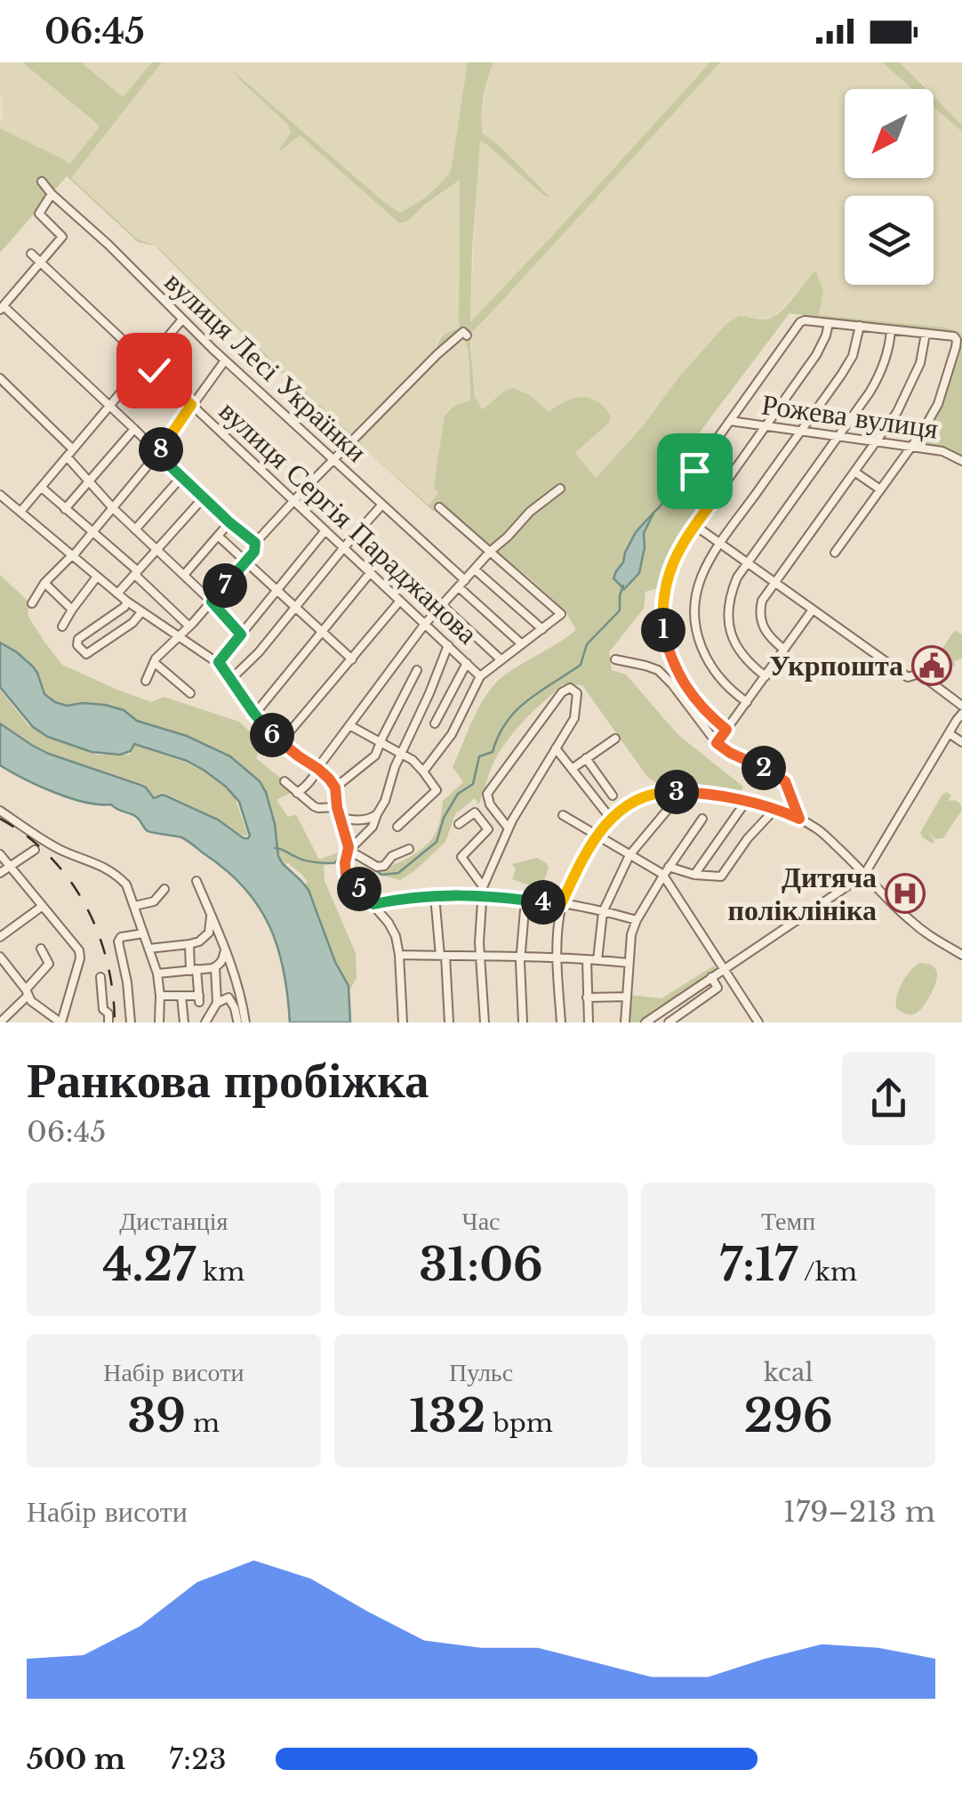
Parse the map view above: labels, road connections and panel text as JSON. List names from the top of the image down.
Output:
{
  "streets": {
    "street": ["вулиця Лесі Українки", "Рожева вулиця", "вулиця Сергія Параджанова"]
  },
  "places": {
    "public building": ["Укрпошта"],
    "hospital": ["Дитяча поліклініка"]
  },
  "north": "bottom left",
  "page": {
    "status": "06:45",
    "pins": [
      "8",
      "7",
      "1",
      "6",
      "2",
      "3",
      "5",
      "4"
    ],
    "heading": ["Ранкова пробіжка", "06:45"],
    "stats": [
      ["Дистанція", "4.27 km"],
      ["Час", "31:06"],
      ["Темп", "7:17 /km"],
      ["Набір висоти", "39 m"],
      ["Пульс", "132 bpm"],
      ["kcal", "296"]
    ],
    "chart": ["Набір висоти", "179–213 m"],
    "list": [
      {
        "name": "500 m",
        "note": "7:23"
      }
    ]
  }
}
